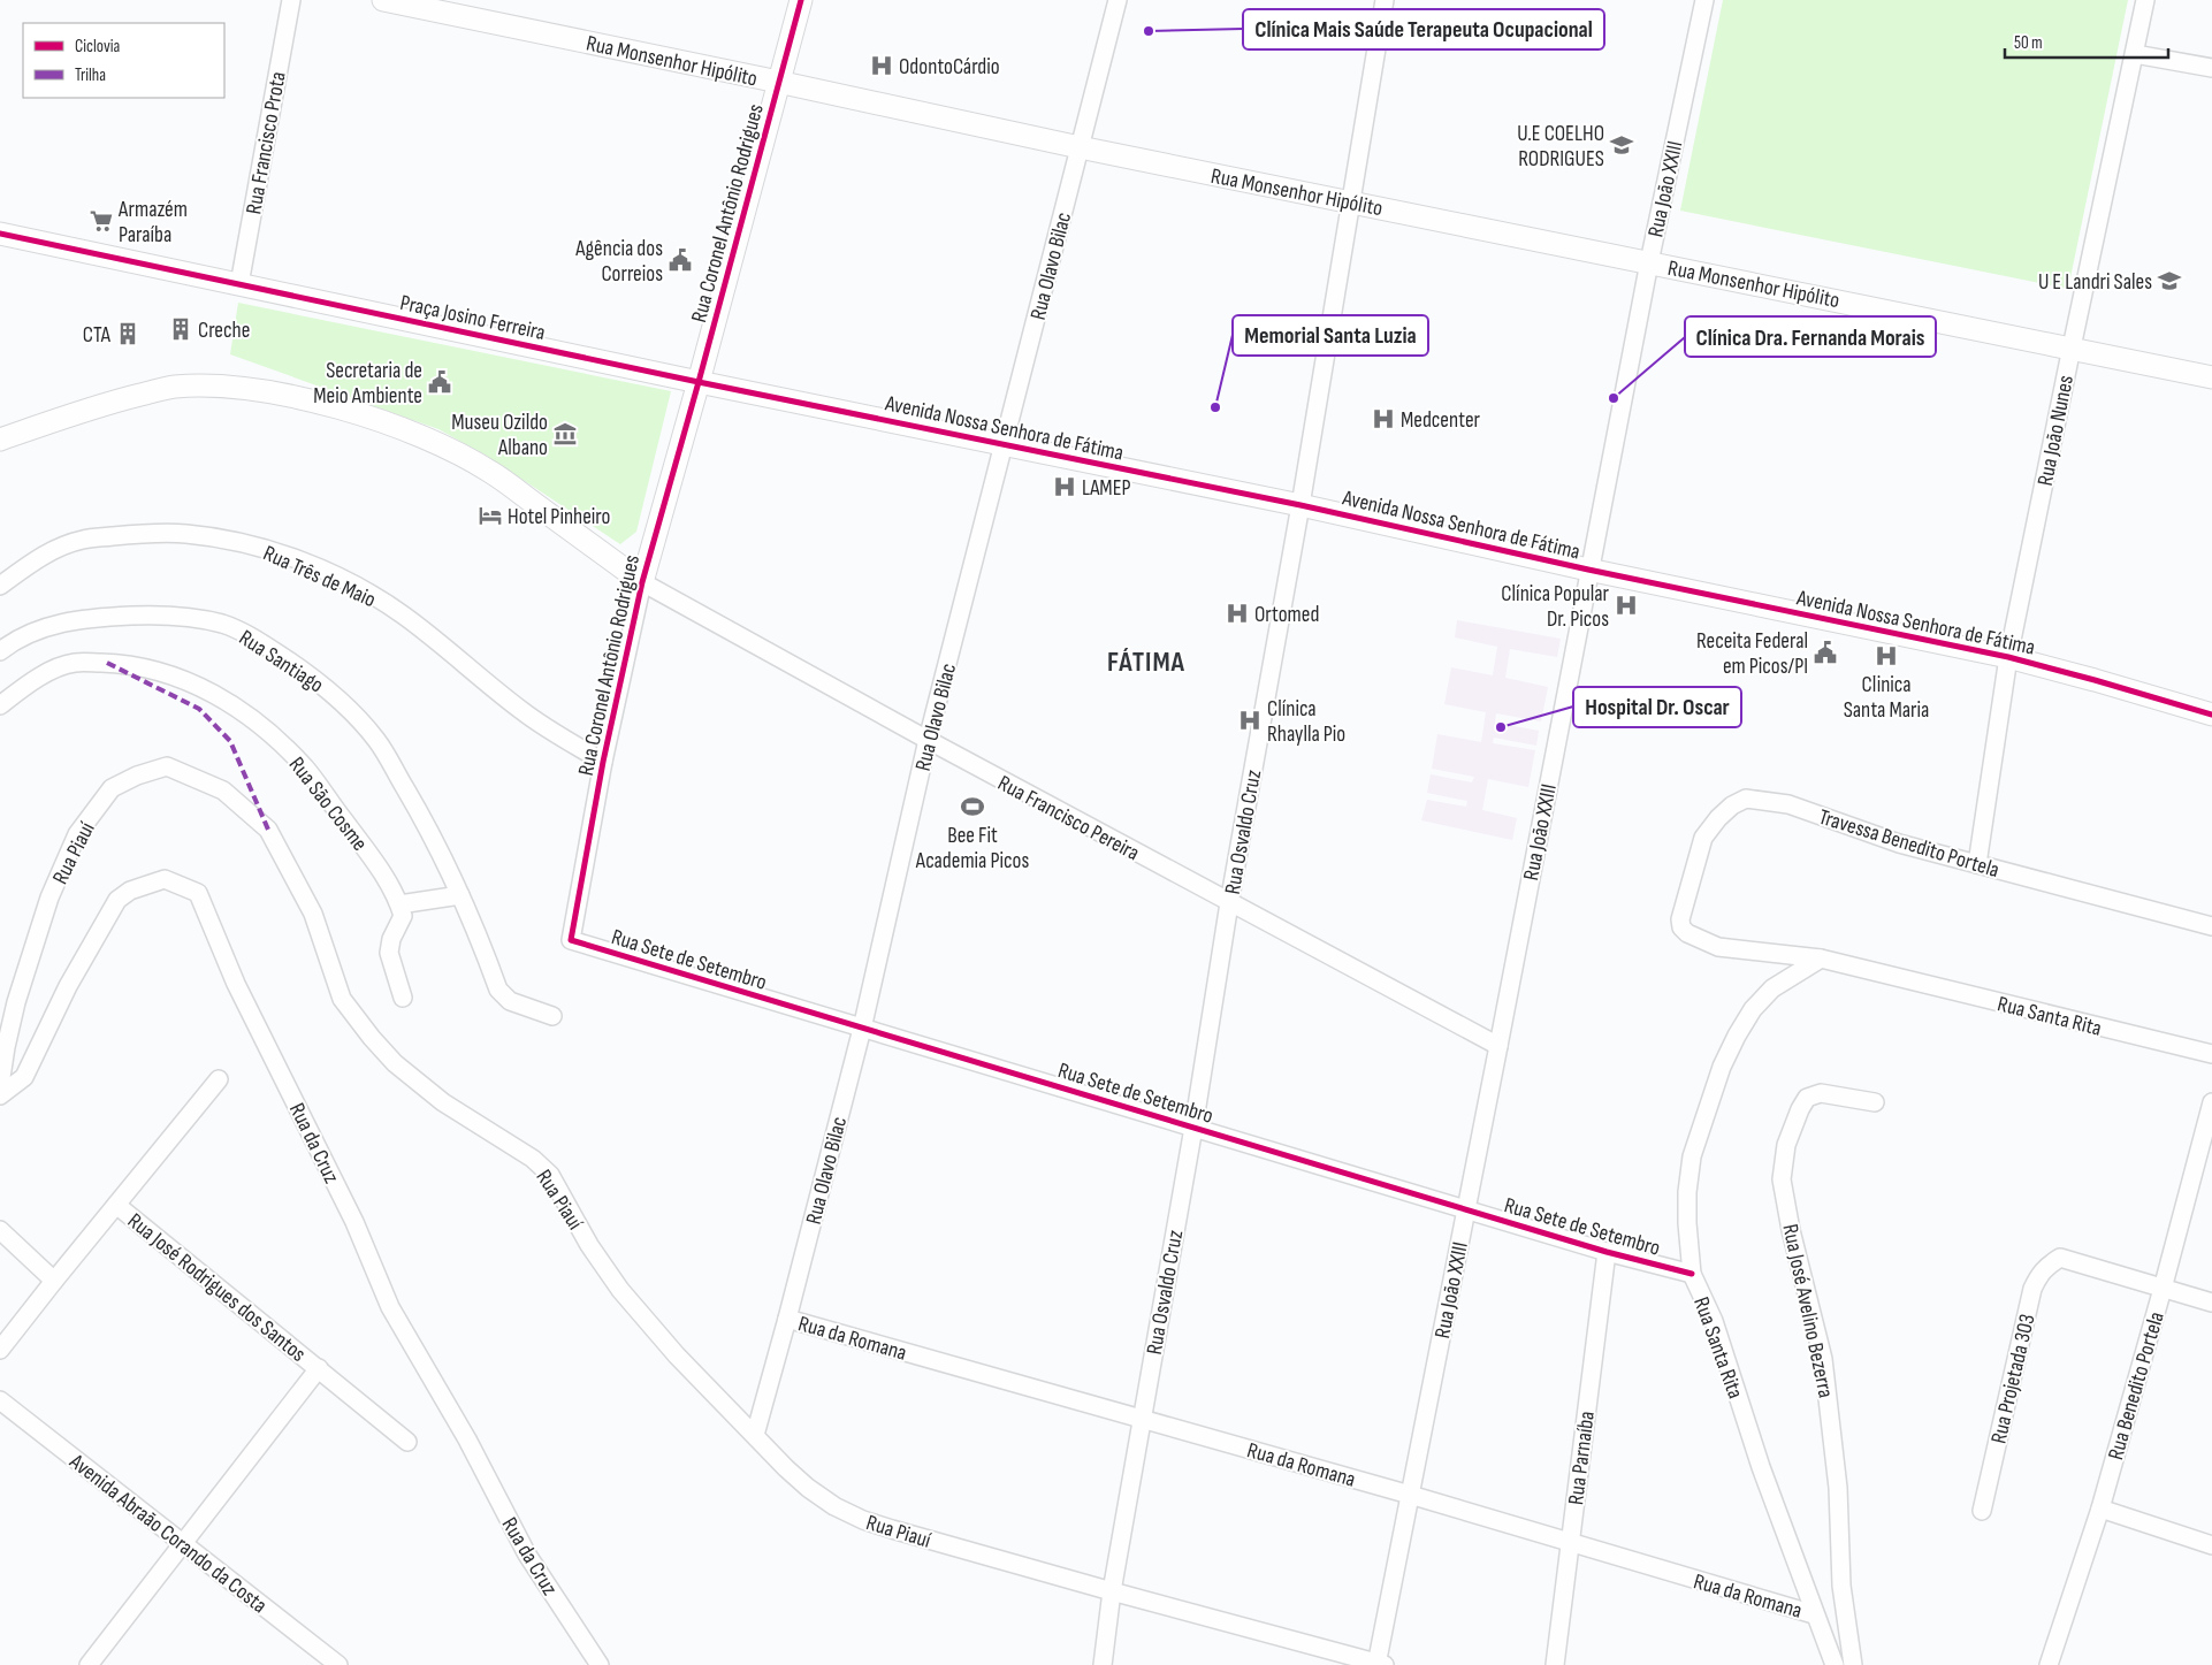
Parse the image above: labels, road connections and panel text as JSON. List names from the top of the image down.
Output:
{
  "streets": {
    "street": [
      "Rua Monsenhor Hipólito",
      "Rua Francisco Prota",
      "Rua João XXIII",
      "Rua Coronel Antônio Rodrigues",
      "Rua Olavo Bilac",
      "Praça Josino Ferreira",
      "Avenida Nossa Senhora de Fátima",
      "Rua João Nunes",
      "Rua Três de Maio",
      "Rua Santiago",
      "Rua São Cosme",
      "Rua Francisco Pereira",
      "Rua Osvaldo Cruz",
      "Travessa Benedito Portela",
      "Rua Piauí",
      "Rua Sete de Setembro",
      "Rua Santa Rita",
      "Rua da Cruz",
      "Rua José Rodrigues dos Santos",
      "Rua José Avelino Bezerra",
      "Rua da Romana",
      "Rua Projetada 303",
      "Rua Benedito Portela",
      "Rua Parnaíba",
      "Avenida Abraão Corando da Costa"
    ]
  },
  "crossings": [
    ["Rua Monsenhor Hipólito", "Rua João XXIII"],
    ["Rua Monsenhor Hipólito", "Rua Coronel Antônio Rodrigues"],
    ["Rua Monsenhor Hipólito", "Rua Olavo Bilac"],
    ["Rua Monsenhor Hipólito", "Rua João Nunes"],
    ["Rua Monsenhor Hipólito", "Rua Osvaldo Cruz"],
    ["Rua Francisco Prota", "Praça Josino Ferreira"],
    ["Rua João XXIII", "Avenida Nossa Senhora de Fátima"],
    ["Rua João XXIII", "Rua Francisco Pereira"],
    ["Rua João XXIII", "Rua Piauí"],
    ["Rua João XXIII", "Rua Sete de Setembro"],
    ["Rua João XXIII", "Rua da Romana"],
    ["Rua Coronel Antônio Rodrigues", "Praça Josino Ferreira"],
    ["Rua Coronel Antônio Rodrigues", "Avenida Nossa Senhora de Fátima"],
    ["Rua Coronel Antônio Rodrigues", "Rua Três de Maio"],
    ["Rua Coronel Antônio Rodrigues", "Rua Francisco Pereira"],
    ["Rua Coronel Antônio Rodrigues", "Rua Sete de Setembro"],
    ["Rua Olavo Bilac", "Avenida Nossa Senhora de Fátima"],
    ["Rua Olavo Bilac", "Rua Francisco Pereira"],
    ["Rua Olavo Bilac", "Rua Piauí"],
    ["Rua Olavo Bilac", "Rua Sete de Setembro"],
    ["Rua Olavo Bilac", "Rua da Romana"],
    ["Praça Josino Ferreira", "Avenida Nossa Senhora de Fátima"],
    ["Avenida Nossa Senhora de Fátima", "Rua João Nunes"],
    ["Avenida Nossa Senhora de Fátima", "Rua Osvaldo Cruz"],
    ["Rua João Nunes", "Travessa Benedito Portela"],
    ["Rua Francisco Pereira", "Rua Osvaldo Cruz"],
    ["Rua Osvaldo Cruz", "Rua Piauí"],
    ["Rua Osvaldo Cruz", "Rua Sete de Setembro"],
    ["Rua Osvaldo Cruz", "Rua da Romana"],
    ["Travessa Benedito Portela", "Rua Santa Rita"],
    ["Rua Sete de Setembro", "Rua Santa Rita"],
    ["Rua Sete de Setembro", "Rua Parnaíba"],
    ["Rua Santa Rita", "Rua da Romana"],
    ["Rua da Romana", "Rua Parnaíba"],
    ["Rua Projetada 303", "Rua Benedito Portela"]
  ],
  "districts": ["FÁTIMA"],
  "places": {
    "other": [
      "Clínica Mais Saúde Terapeuta Ocupacional",
      "Clínica Dra. Fernanda Morais",
      "Memorial Santa Luzia",
      "Hospital Dr. Oscar"
    ],
    "hospital": [
      "OdontoCárdio",
      "Medcenter",
      "LAMEP",
      "Clínica Popular Dr. Picos",
      "Ortomed",
      "Clinica Santa Maria",
      "Clínica Rhaylla Pio"
    ],
    "school or university": ["U.E COELHO RODRIGUES", "U E Landri Sales"],
    "supermarket": ["Armazém Paraíba"],
    "public building": ["Agência dos Correios", "Secretaria de Meio Ambiente", "Receita Federal em Picos/PI"],
    "building": ["Creche", "CTA"],
    "museum": ["Museu Ozildo Albano"],
    "hotel": ["Hotel Pinheiro"],
    "sports": ["Bee Fit Academia Picos"]
  },
  "legend": ["Ciclovia", "Trilha"],
  "scale_bar": "50 m"
}
